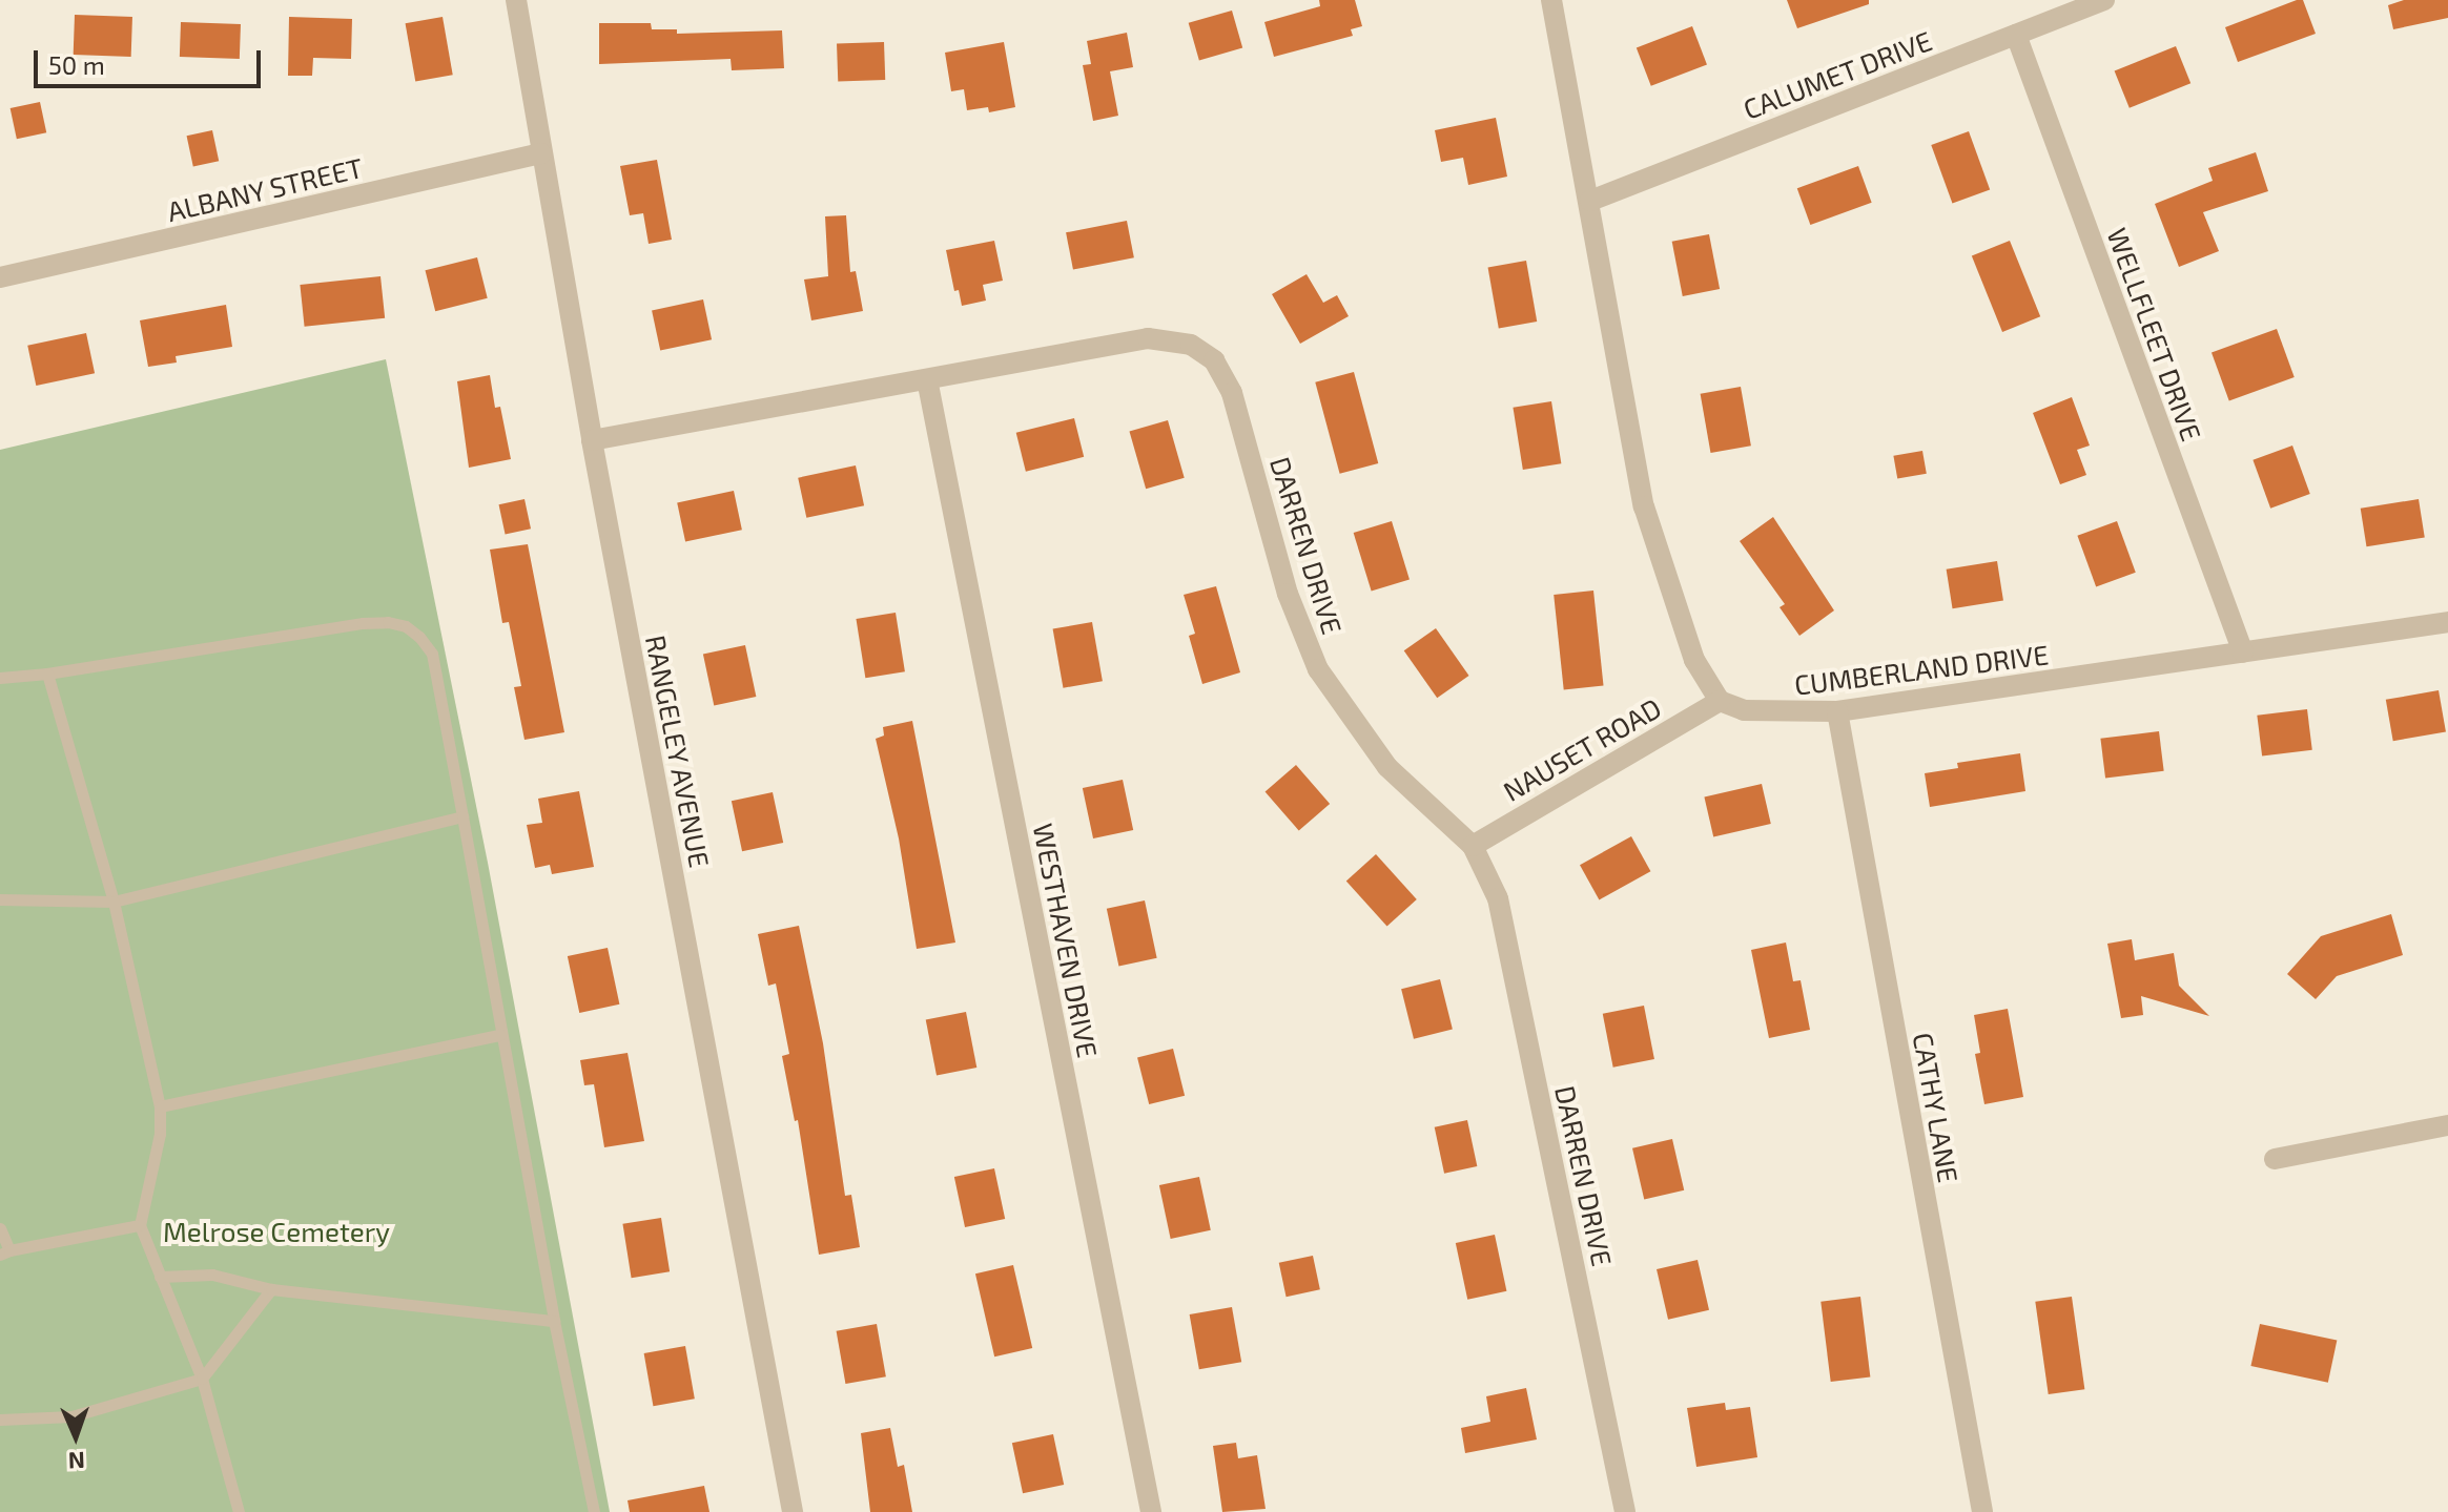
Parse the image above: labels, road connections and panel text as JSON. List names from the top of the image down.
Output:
{
  "streets": {
    "street": [
      "CALUMET DRIVE",
      "ALBANY STREET",
      "WELLFLEET DRIVE",
      "DARREN DRIVE",
      "CUMBERLAND DRIVE",
      "NAUSET ROAD",
      "RANGELEY AVENUE",
      "WESTHAVEN DRIVE",
      "CATHY LANE"
    ]
  },
  "crossings": [
    ["CALUMET DRIVE", "WELLFLEET DRIVE"],
    ["ALBANY STREET", "RANGELEY AVENUE"],
    ["WELLFLEET DRIVE", "CUMBERLAND DRIVE"],
    ["DARREN DRIVE", "NAUSET ROAD"],
    ["DARREN DRIVE", "RANGELEY AVENUE"],
    ["DARREN DRIVE", "WESTHAVEN DRIVE"],
    ["CUMBERLAND DRIVE", "NAUSET ROAD"],
    ["CUMBERLAND DRIVE", "CATHY LANE"]
  ],
  "parks": ["Melrose Cemetery"],
  "scale_bar": "50 m",
  "north": "bottom"
}
